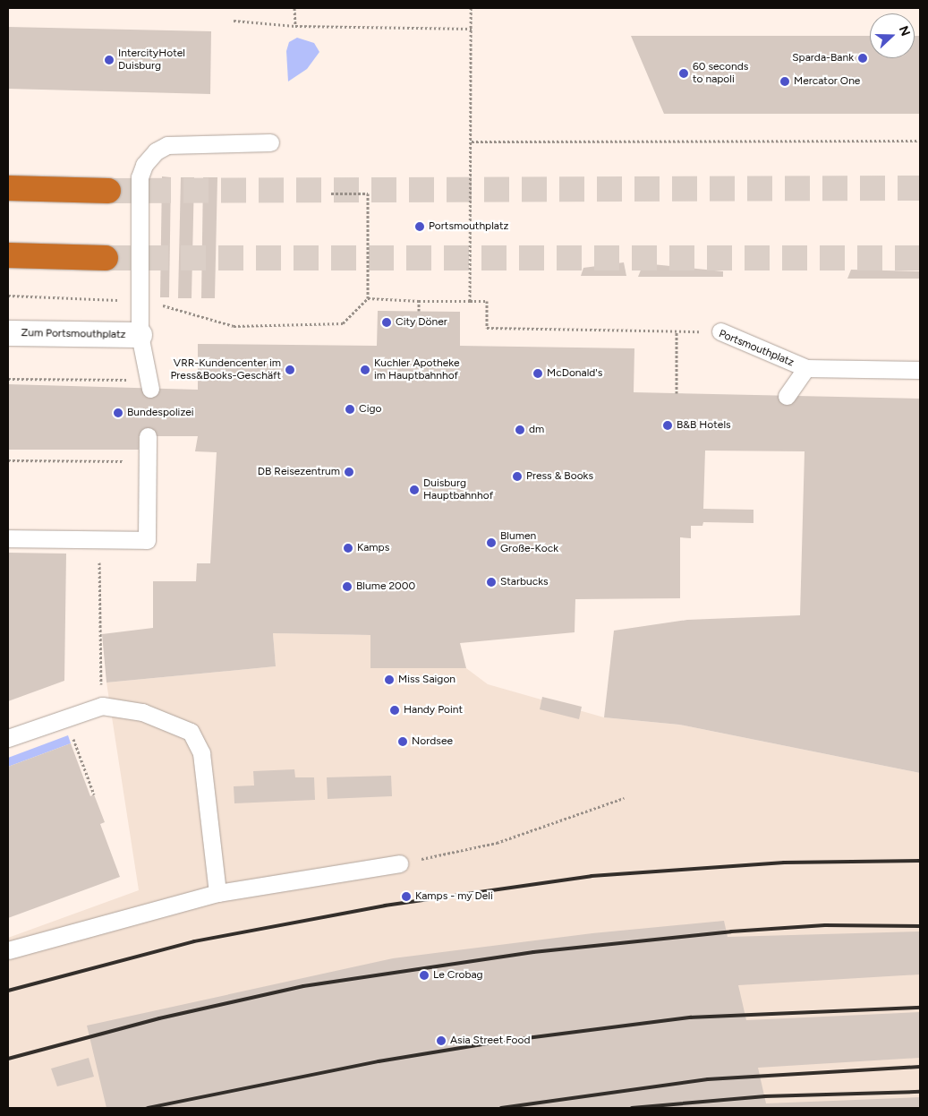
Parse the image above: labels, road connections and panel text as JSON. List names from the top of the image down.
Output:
{
  "streets": {
    "street": ["Zum Portsmouthplatz"],
    "lane": ["Portsmouthplatz"]
  },
  "places": [
    "Sparda-Bank",
    "IntercityHotel Duisburg",
    "60 seconds to napoli",
    "Mercator One",
    "Portsmouthplatz",
    "City Döner",
    "VRR-Kundencenter im Press&Books-Geschäft",
    "Kuchler Apotheke im Hauptbahnhof",
    "McDonald's",
    "Cigo",
    "Bundespolizei",
    "B&B Hotels",
    "dm",
    "DB Reisezentrum",
    "Press & Books",
    "Duisburg Hauptbahnhof",
    "Blumen Große-Kock",
    "Kamps",
    "Starbucks",
    "Blume 2000",
    "Miss Saigon",
    "Handy Point",
    "Nordsee",
    "Kamps - my Deli",
    "Le Crobag",
    "Asia Street Food"
  ],
  "north": "right"
}
